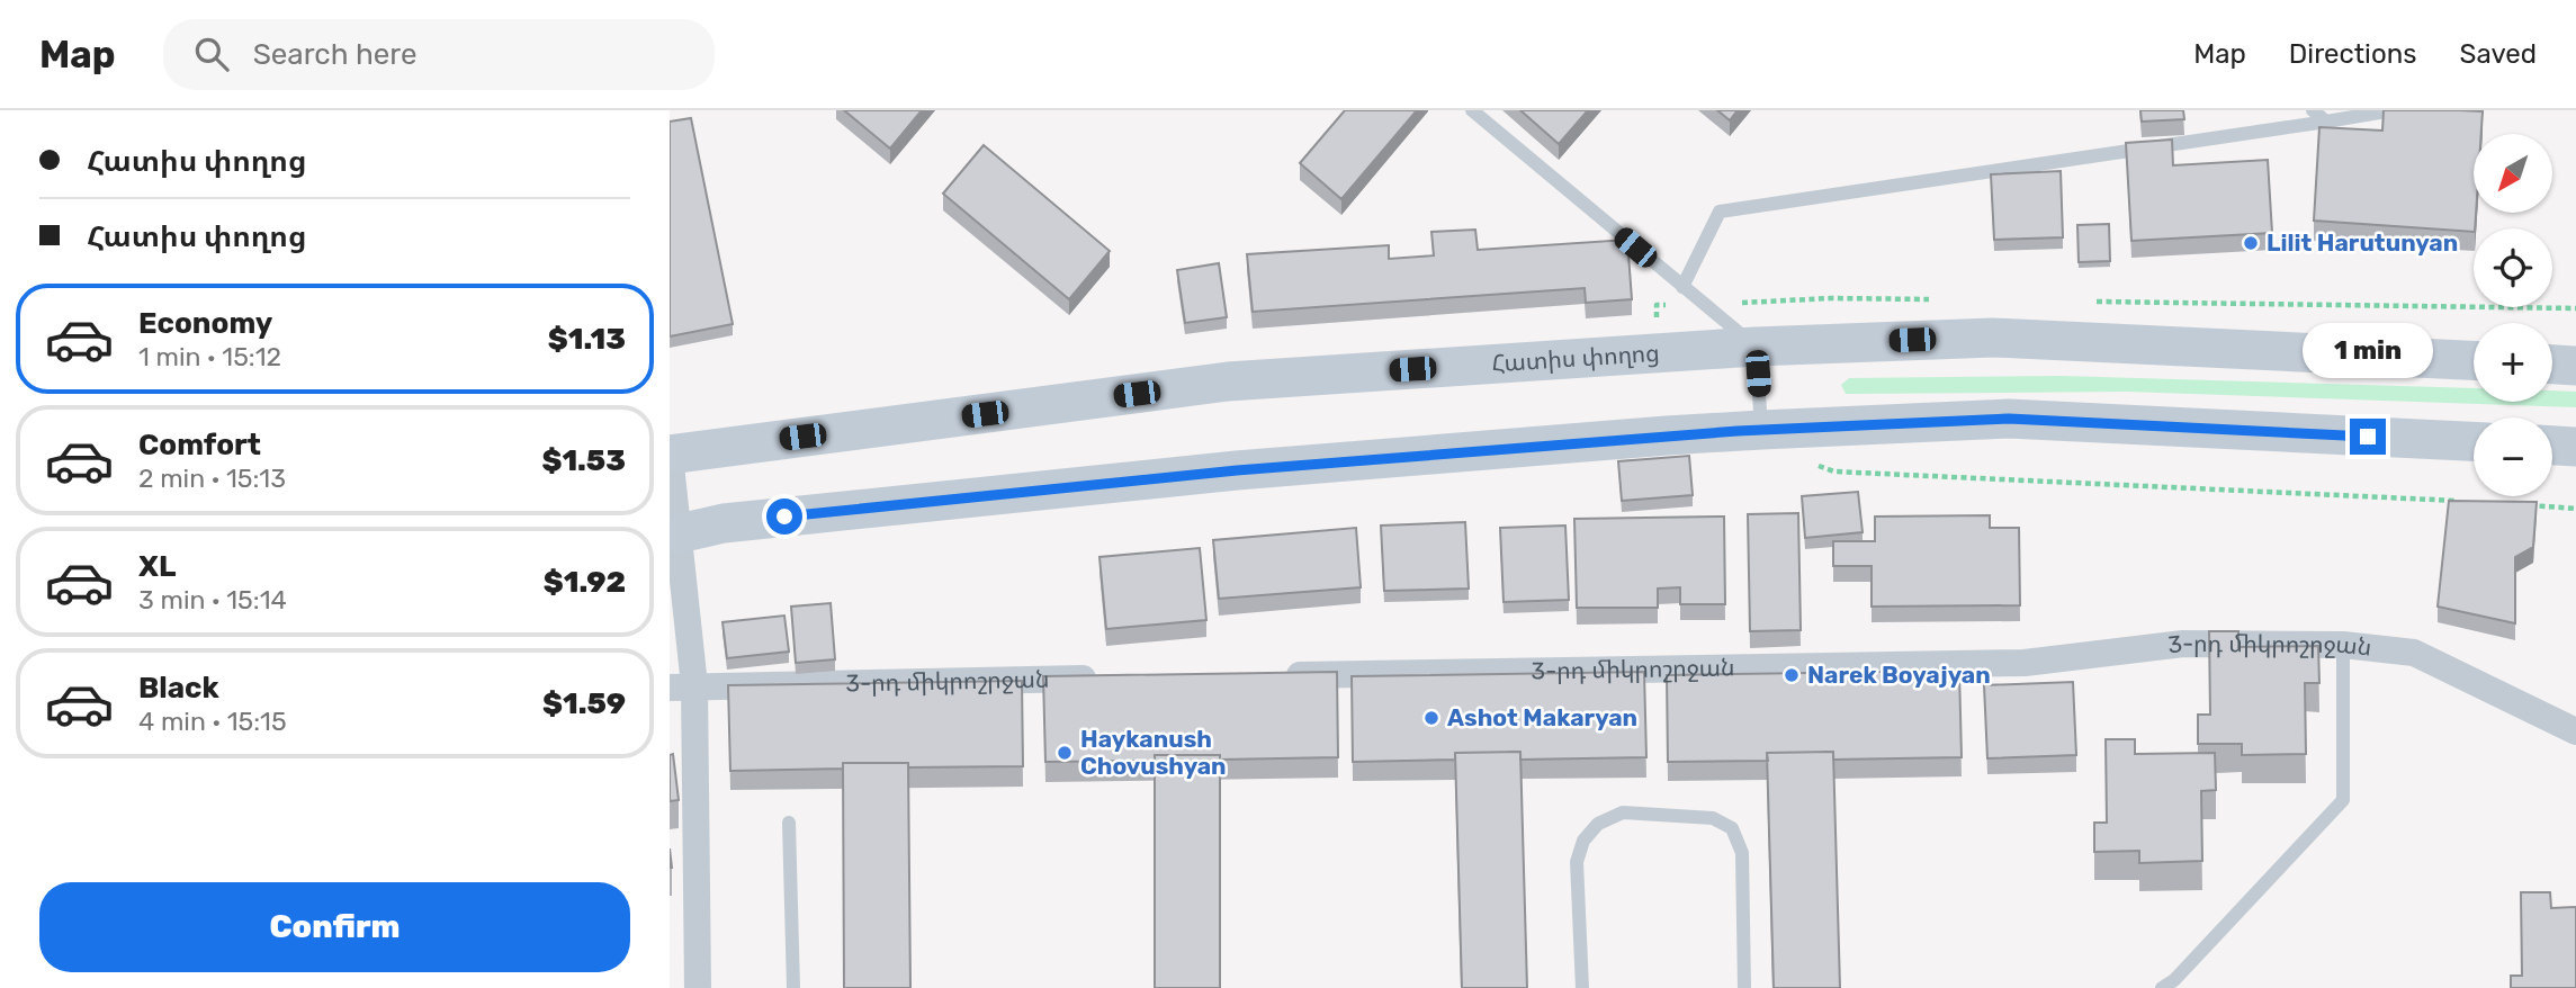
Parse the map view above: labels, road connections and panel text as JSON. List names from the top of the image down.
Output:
{
  "streets": {
    "main road": ["Հատիս փողոց"],
    "street": ["3-րդ միկրոշրջան"]
  },
  "places": [
    "Lilit Harutunyan",
    "Narek Boyajyan",
    "Ashot Makaryan",
    "Haykanush Chovushyan"
  ],
  "north": "bottom left",
  "page": {
    "header": "Map",
    "search": "Search here",
    "nav": ["Map", "Directions", "Saved"],
    "banner": ["Հատիս փողոց", "Հատիս փողոց"],
    "map_buttons": ["+", "−"],
    "list": [
      {
        "name": "Economy",
        "note": "1 min · 15:12",
        "value": "$1.13"
      },
      {
        "name": "Comfort",
        "note": "2 min · 15:13",
        "value": "$1.53"
      },
      {
        "name": "XL",
        "note": "3 min · 15:14",
        "value": "$1.92"
      },
      {
        "name": "Black",
        "note": "4 min · 15:15",
        "value": "$1.59"
      }
    ],
    "bubble": "1 min",
    "buttons": "Confirm"
  }
}
